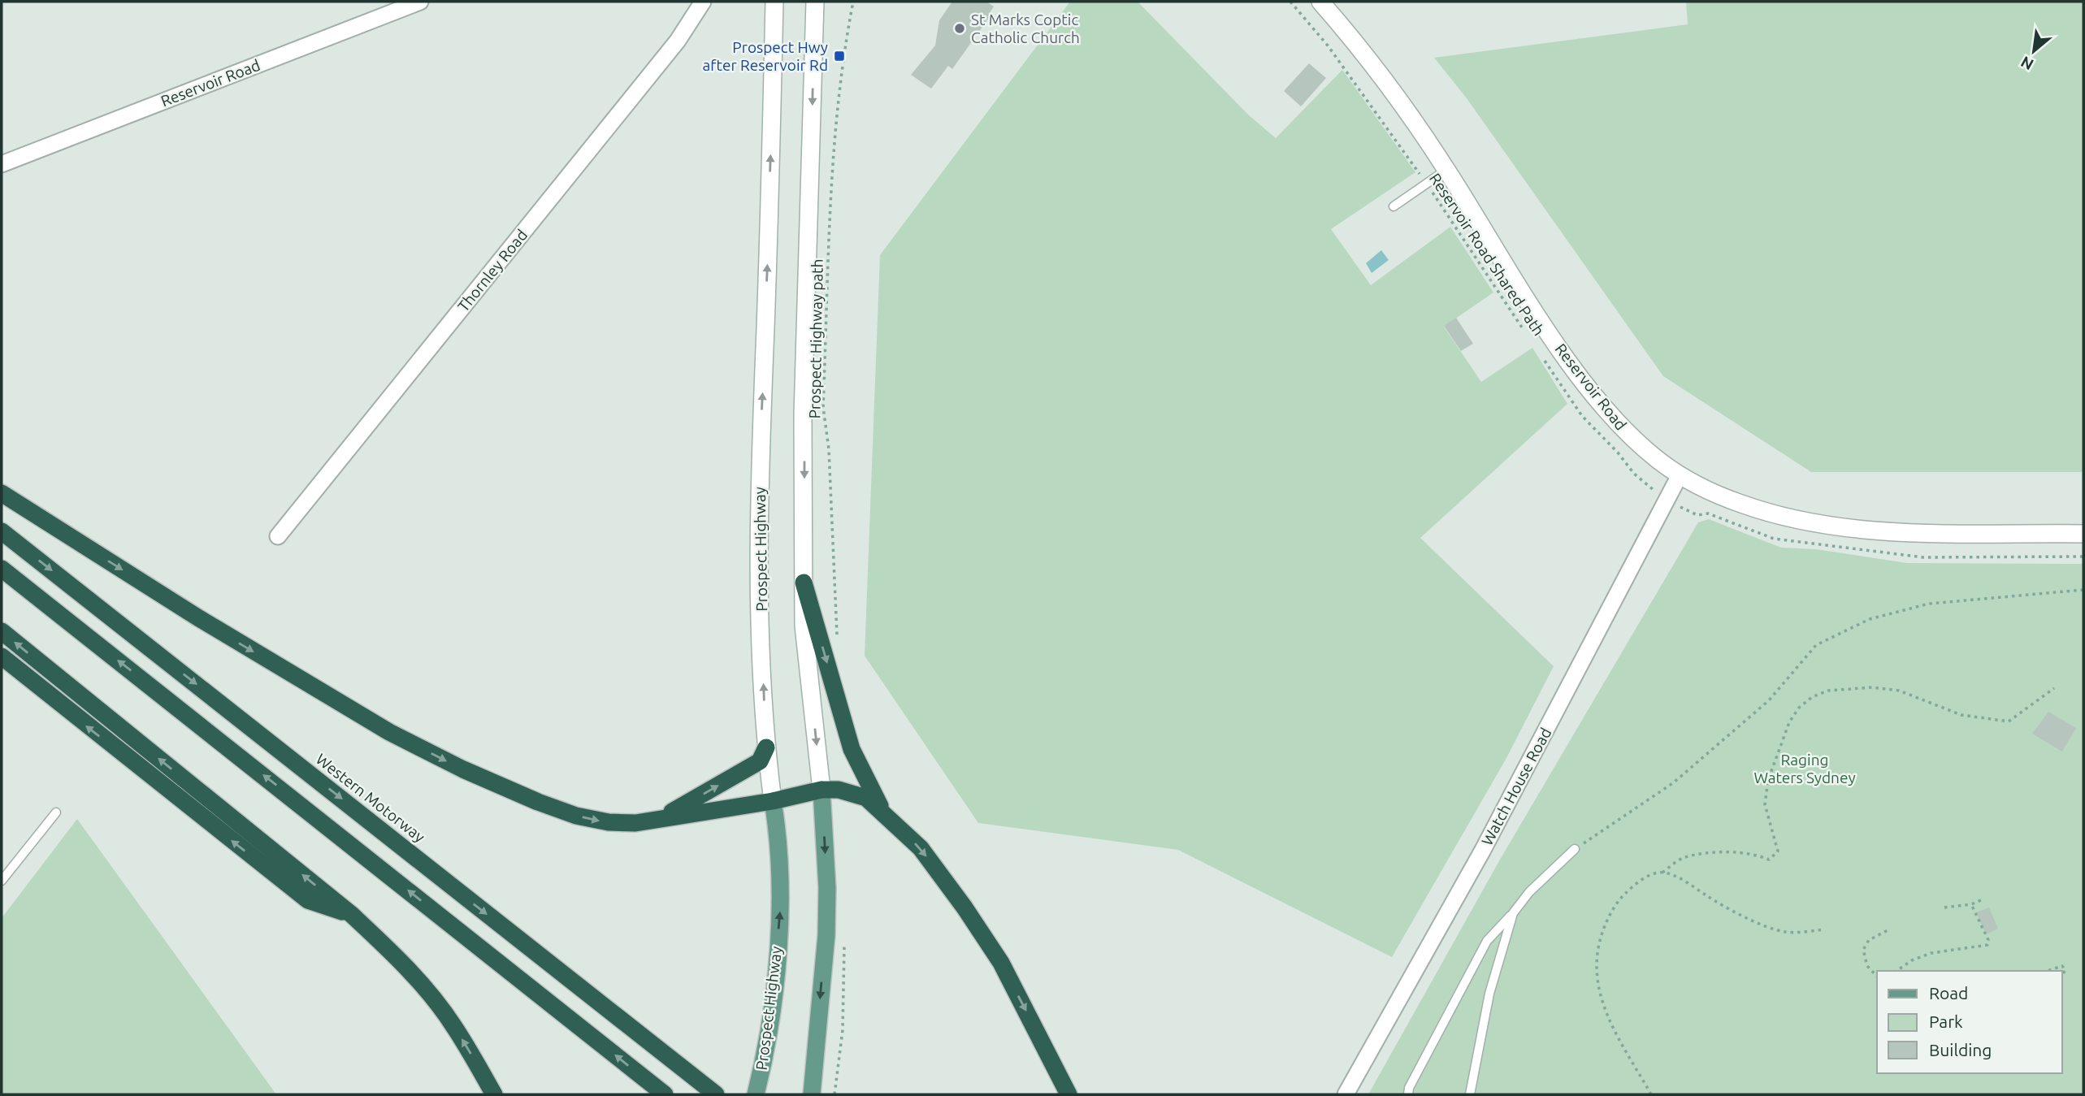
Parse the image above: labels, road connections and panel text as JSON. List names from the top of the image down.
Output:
{
  "streets": {
    "highway": ["Western Motorway"],
    "main road": ["Reservoir Road", "Prospect Highway"],
    "street": ["Thornley Road", "Watch House Road"],
    "path": ["Reservoir Road Shared Path", "Prospect Highway path"]
  },
  "crossings": [
    ["Reservoir Road", "Watch House Road"]
  ],
  "parks": ["Raging Waters Sydney"],
  "places": {
    "other": ["St Marks Coptic Catholic Church"],
    "transit": ["Prospect Hwy after Reservoir Rd"]
  },
  "legend": ["Road", "Park", "Building"],
  "north": "bottom left"
}
